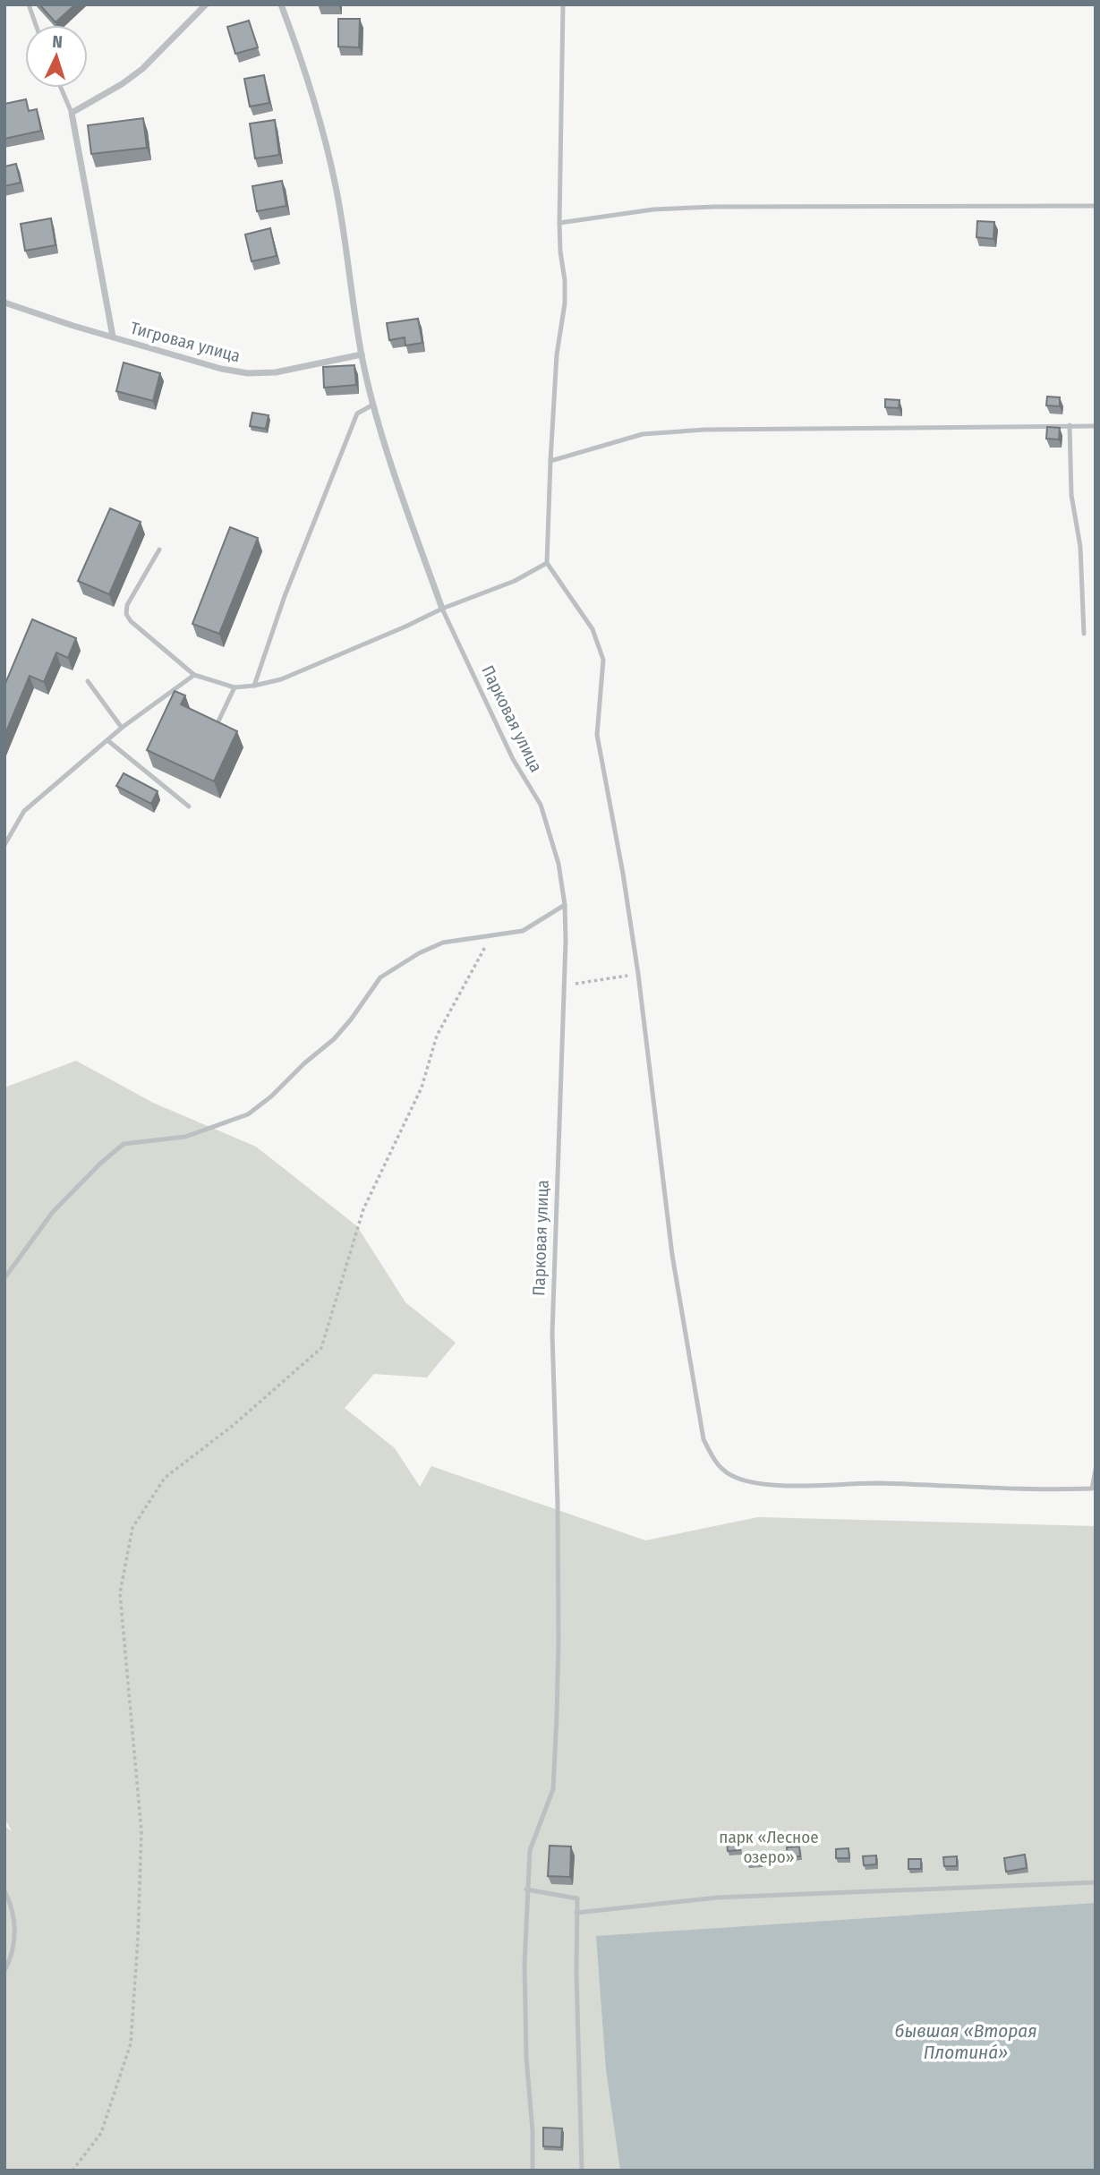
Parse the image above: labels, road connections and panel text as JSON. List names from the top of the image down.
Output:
{
  "streets": {
    "street": ["Тигровая улица"],
    "lane": ["Парковая улица"]
  },
  "water": ["бывшая «Вторая Плотинá»"],
  "parks": ["парк «Лесное озеро»"],
  "north": "top"
}
